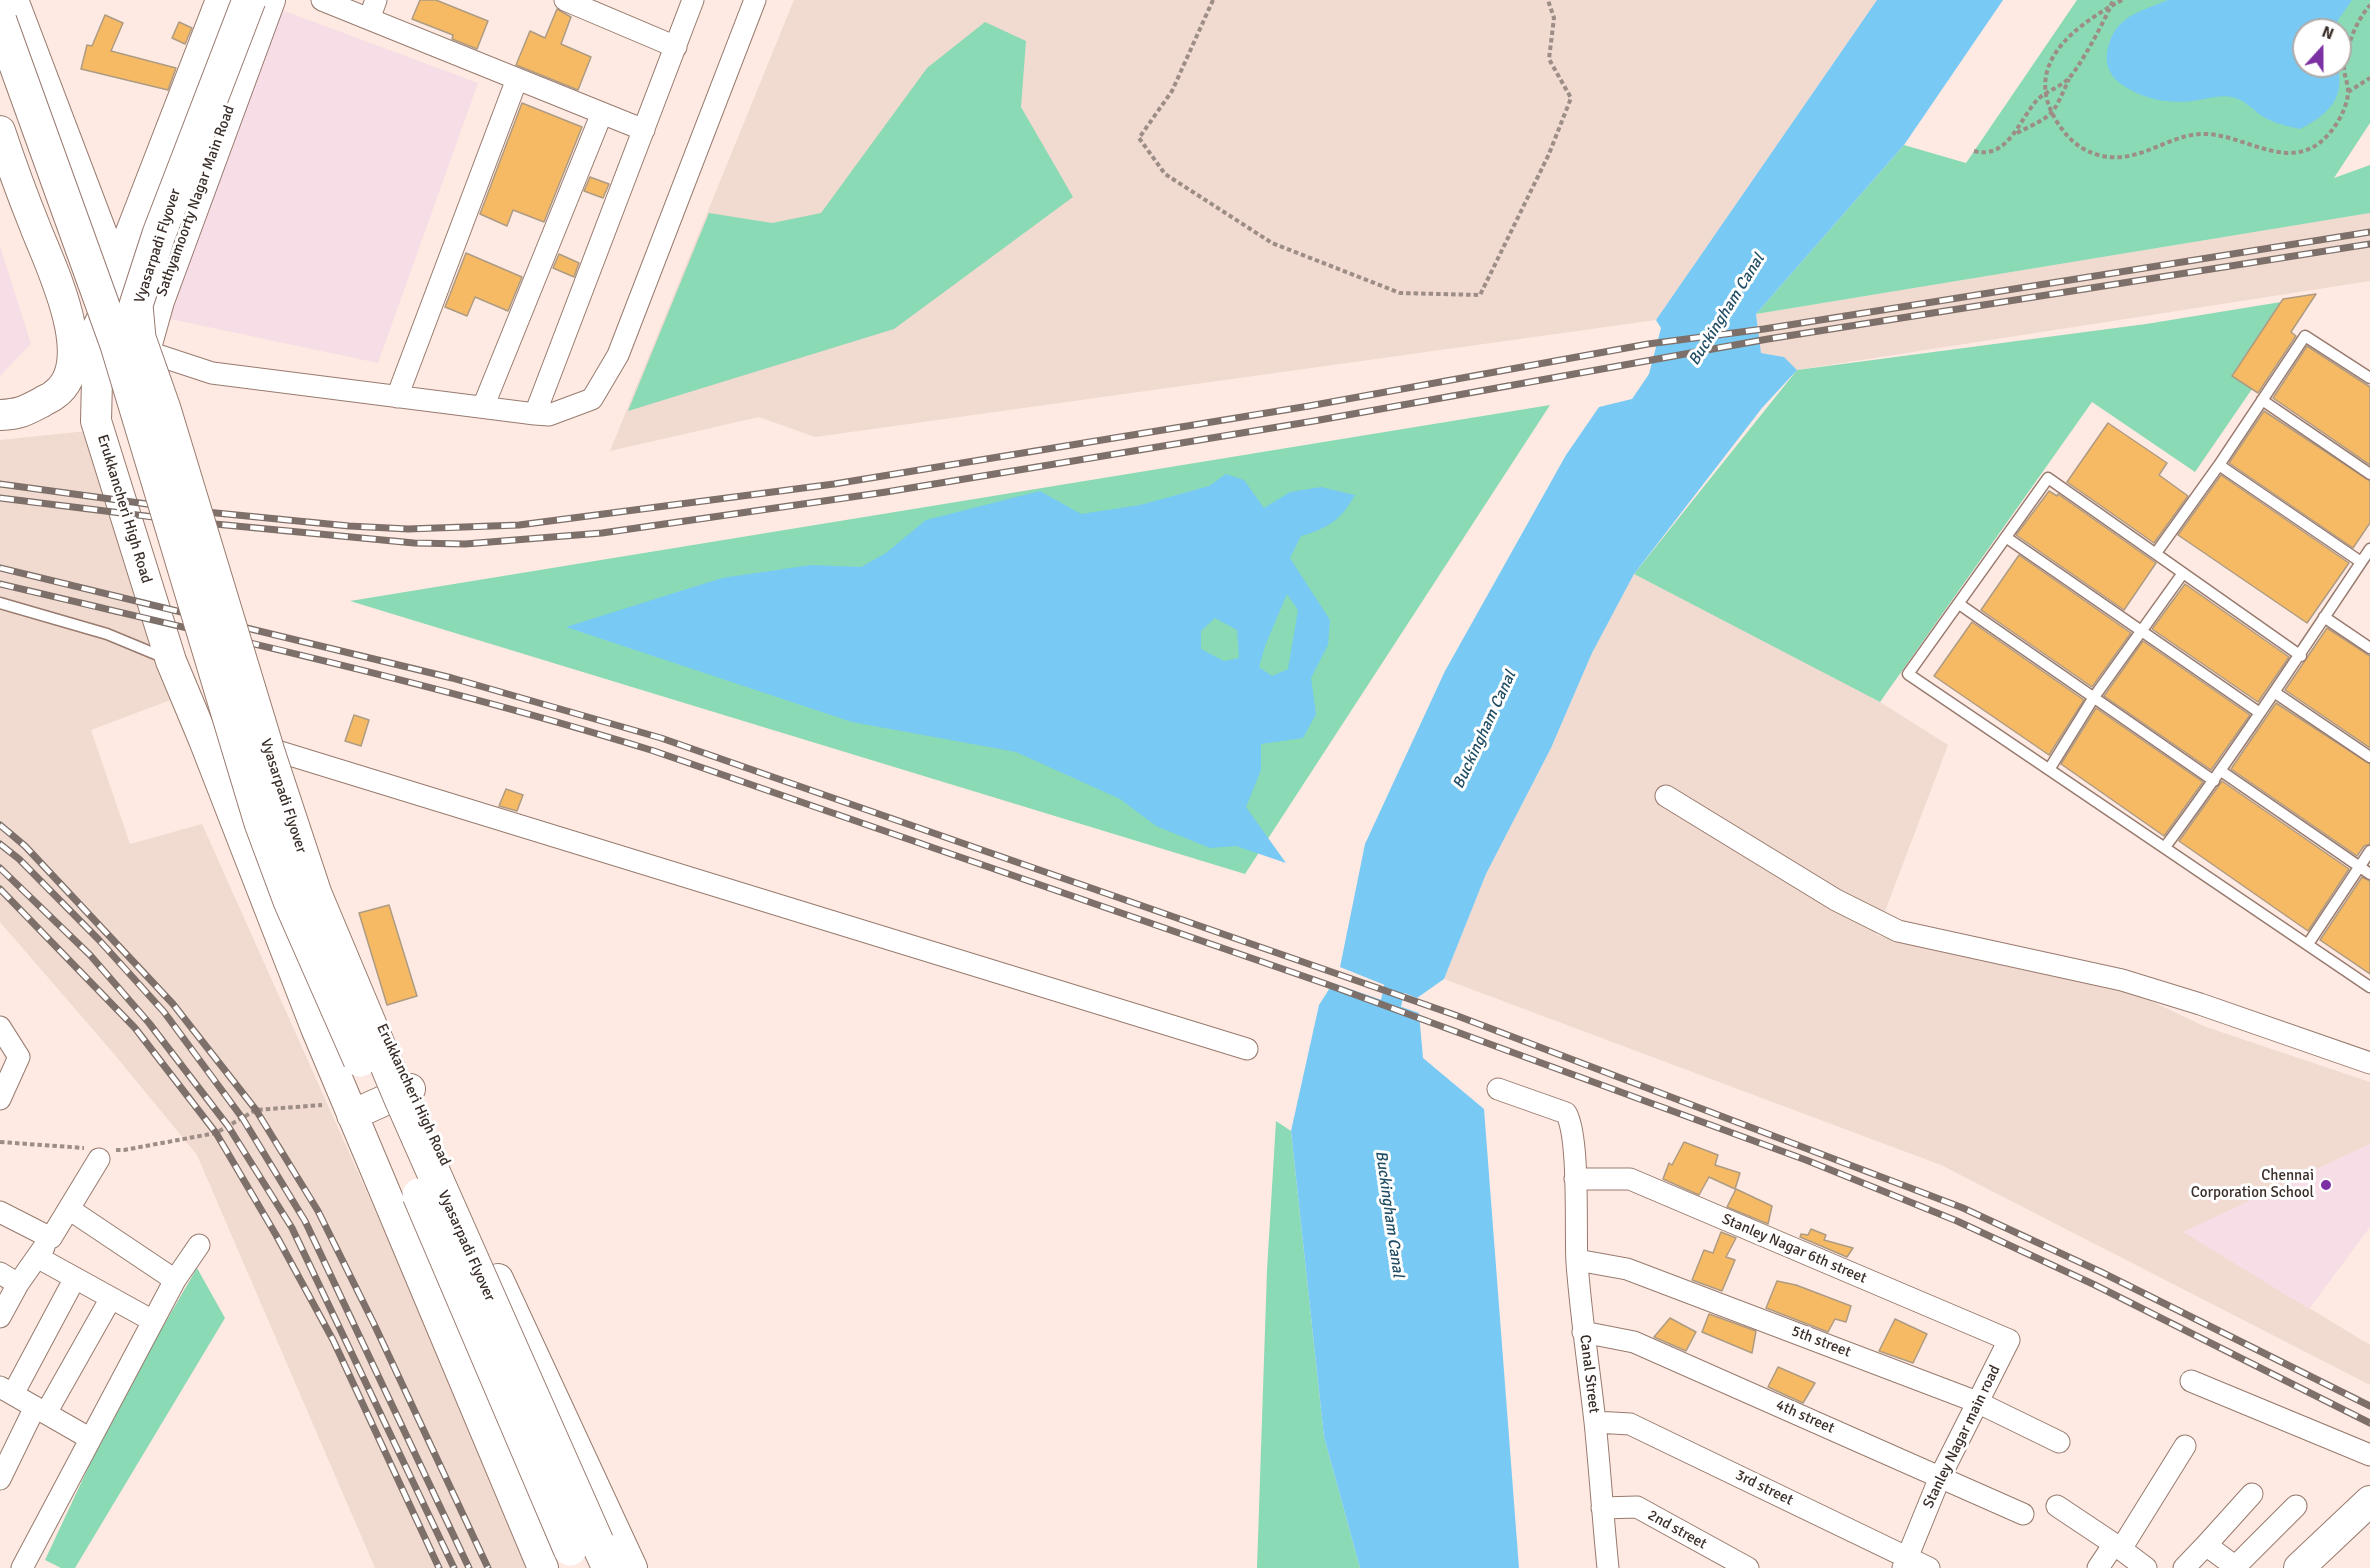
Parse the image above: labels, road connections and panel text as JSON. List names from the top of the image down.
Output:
{
  "streets": {
    "main road": ["Vyasarpadi Flyover"],
    "street": [
      "Sathyamoorty Nagar Main Road",
      "Erukkancheri High Road",
      "Stanley Nagar 6th street",
      "5th street",
      "Canal Street",
      "4th street",
      "Stanley Nagar main road",
      "3rd street",
      "2nd street"
    ]
  },
  "crossings": [
    ["Stanley Nagar 6th street", "Canal Street"],
    ["Stanley Nagar 6th street", "Stanley Nagar main road"],
    ["5th street", "Canal Street"],
    ["5th street", "Stanley Nagar main road"],
    ["Canal Street", "4th street"],
    ["Canal Street", "3rd street"],
    ["Canal Street", "2nd street"],
    ["4th street", "Stanley Nagar main road"],
    ["Stanley Nagar main road", "3rd street"]
  ],
  "water": ["Buckingham Canal"],
  "places": ["Chennai Corporation School"],
  "north": "top"
}
